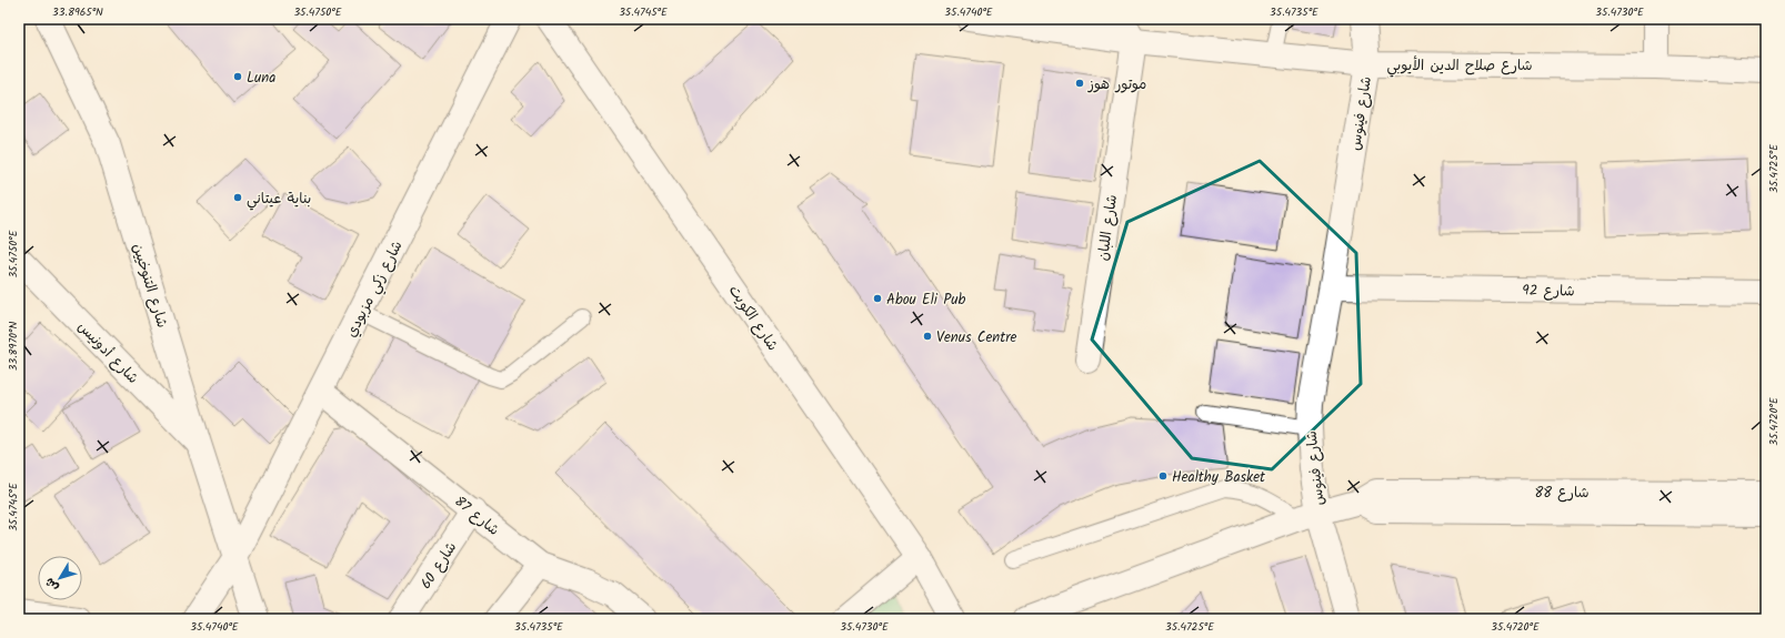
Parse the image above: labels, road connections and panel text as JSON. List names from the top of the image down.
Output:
{
  "streets": {
    "street": [
      "شارع صلاح الدين الأيوبي",
      "شارع فينوس",
      "شارع اللبان",
      "شارع التنوخيين",
      "شارع زكي مزبودي",
      "شارع 92",
      "شارع الكويت",
      "شارع أدونيس",
      "شارع 88",
      "شارع 87",
      "شارع 60"
    ]
  },
  "crossings": [
    ["شارع صلاح الدين الأيوبي", "شارع فينوس"],
    ["شارع صلاح الدين الأيوبي", "شارع اللبان"],
    ["شارع فينوس", "شارع 92"],
    ["شارع فينوس", "شارع 88"],
    ["شارع التنوخيين", "شارع زكي مزبودي"],
    ["شارع التنوخيين", "شارع أدونيس"],
    ["شارع زكي مزبودي", "شارع 87"],
    ["شارع 87", "شارع 60"]
  ],
  "places": [
    "Luna",
    "موتور هوز",
    "بناية عيتاني",
    "Abou Eli Pub",
    "Venus Centre",
    "Healthy Basket"
  ],
  "north": "bottom left",
  "coordinates": [
    "33.8965°N",
    "35.4750°E",
    "35.4745°E",
    "35.4740°E",
    "35.4735°E",
    "35.4730°E",
    "35.4725°E",
    "33.8970°N",
    "35.4720°E"
  ]
}
